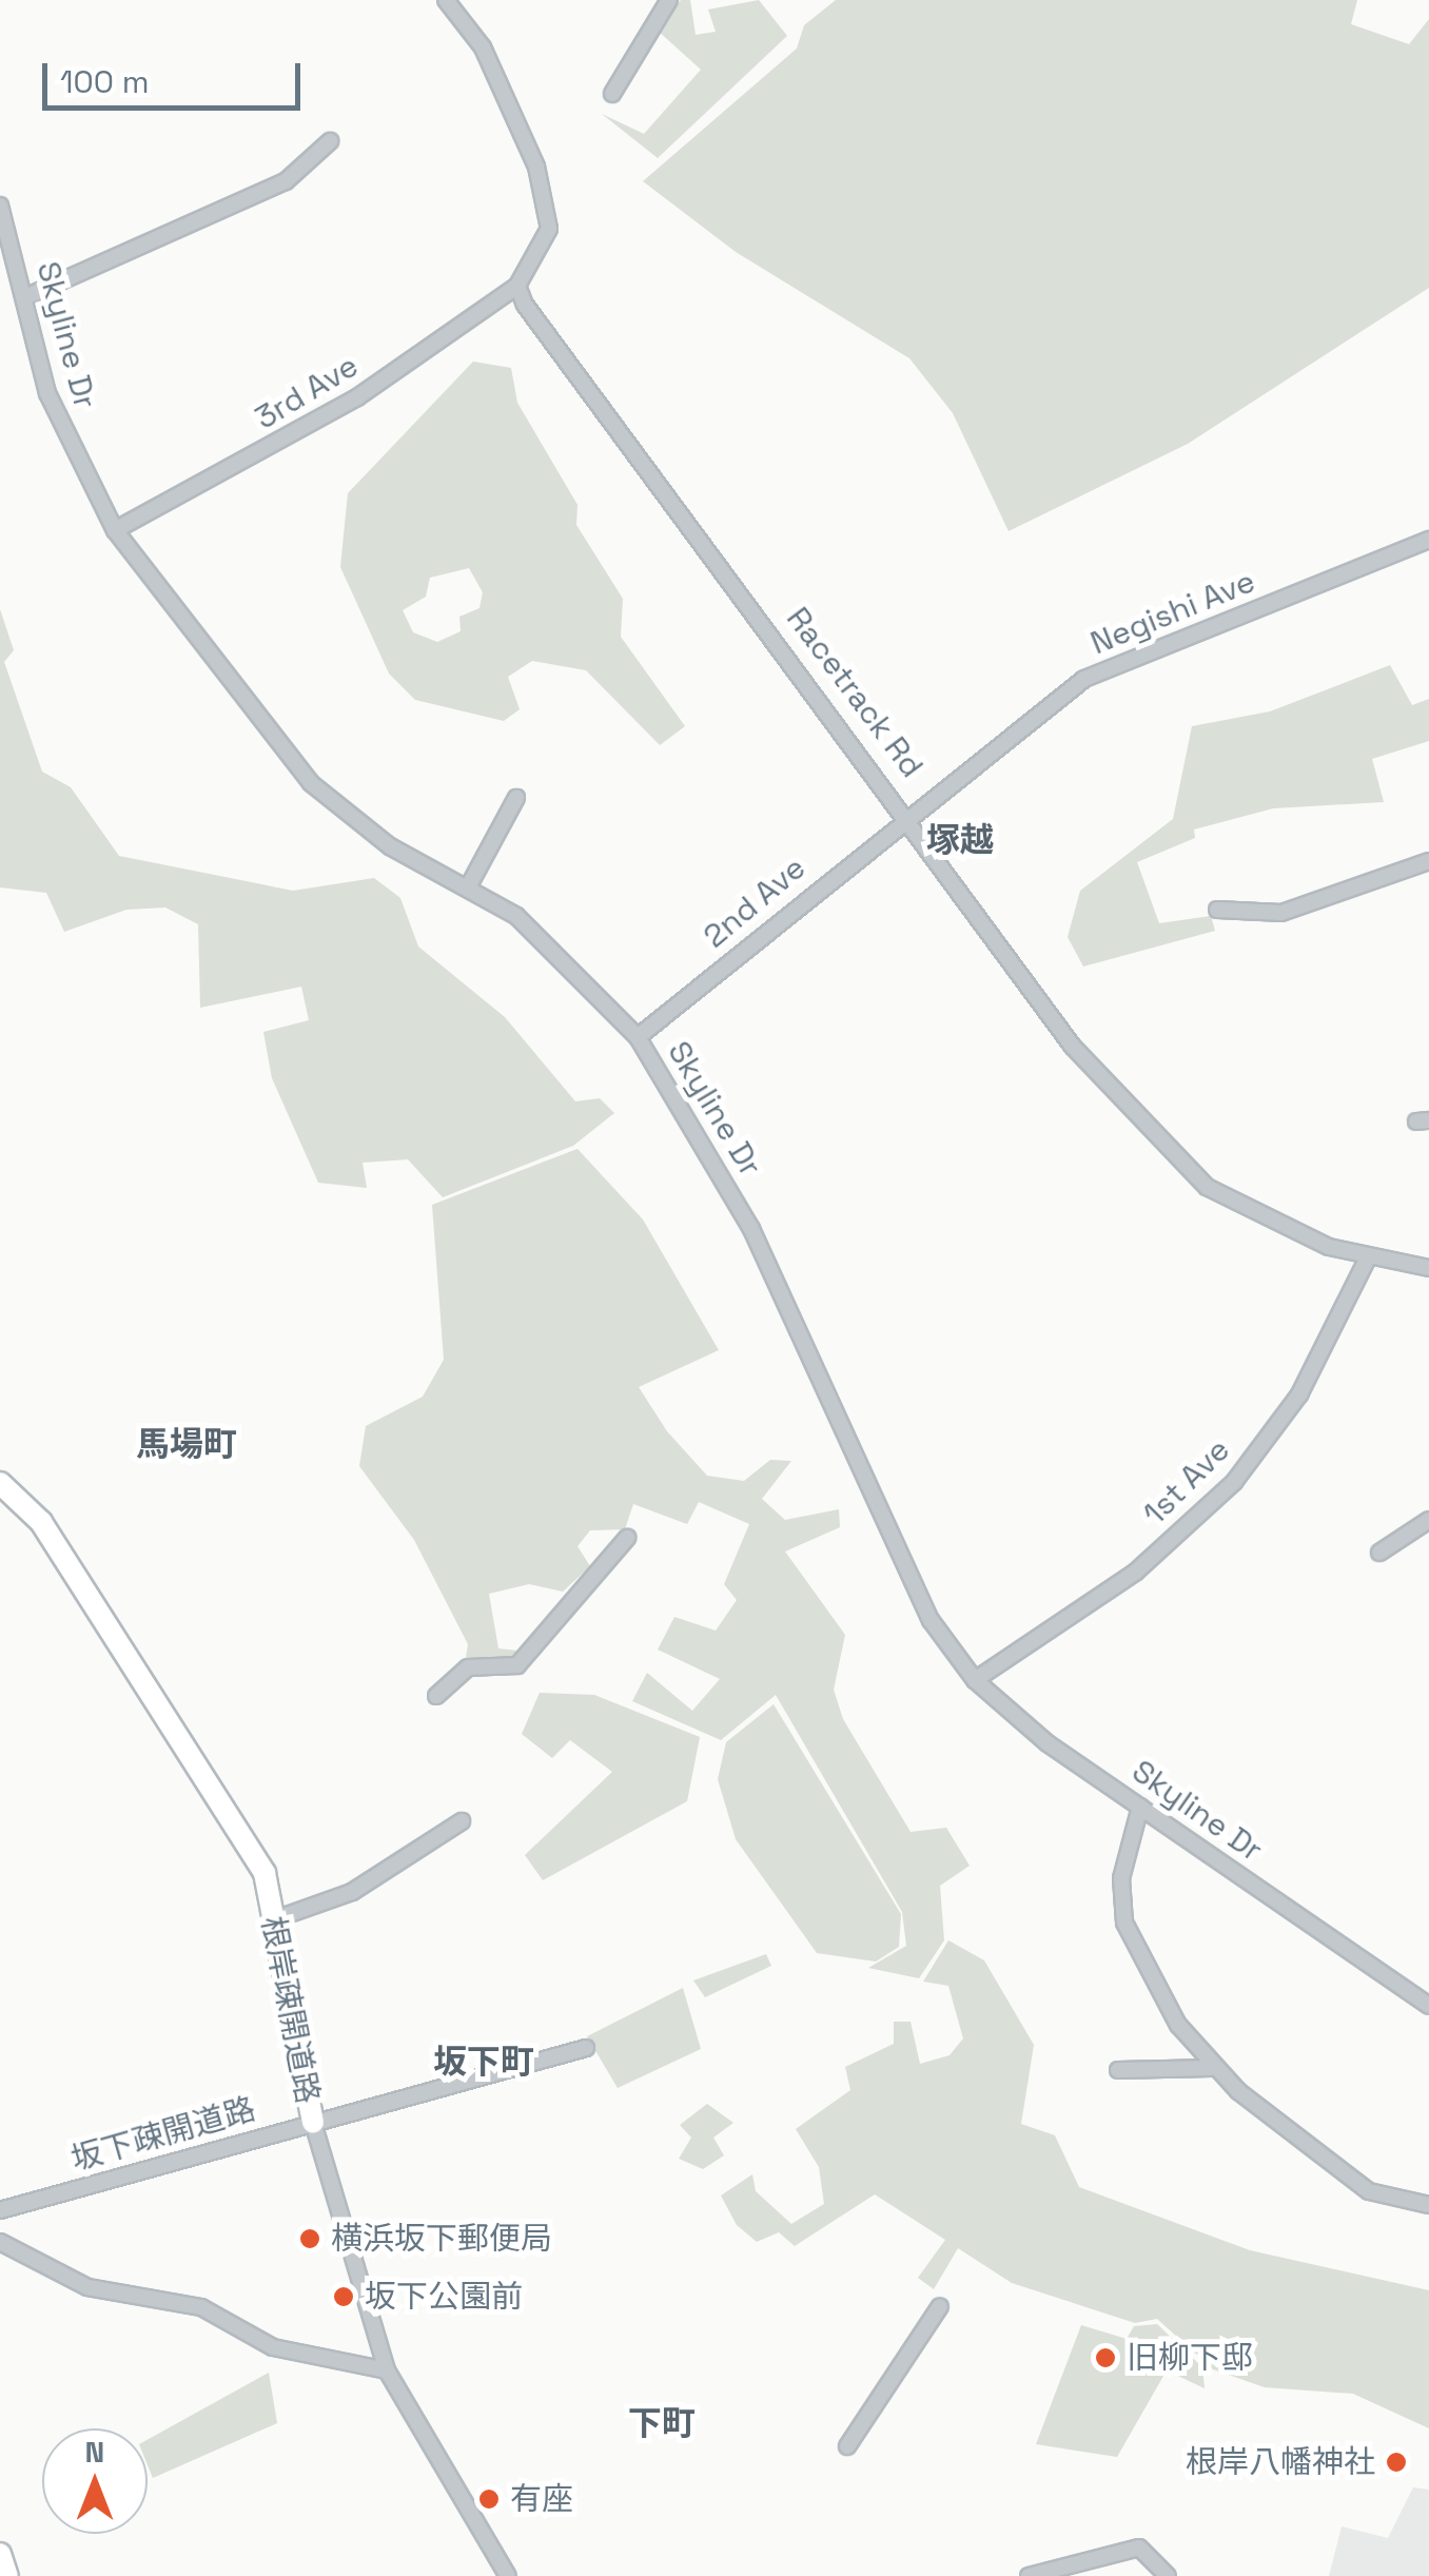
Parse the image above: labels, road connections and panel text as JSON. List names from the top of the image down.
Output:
{
  "streets": {
    "street": [
      "Skyline Dr",
      "3rd Ave",
      "Negishi Ave",
      "Racetrack Rd",
      "2nd Ave",
      "1st Ave",
      "根岸疎開道路",
      "坂下疎開道路"
    ]
  },
  "crossings": [
    ["Skyline Dr", "3rd Ave"],
    ["Skyline Dr", "2nd Ave"],
    ["Skyline Dr", "1st Ave"],
    ["3rd Ave", "Racetrack Rd"],
    ["Negishi Ave", "Racetrack Rd"],
    ["Negishi Ave", "2nd Ave"],
    ["Racetrack Rd", "2nd Ave"],
    ["Racetrack Rd", "1st Ave"],
    ["根岸疎開道路", "坂下疎開道路"]
  ],
  "districts": [
    "塚越",
    "馬場町",
    "坂下町",
    "下町"
  ],
  "places": [
    "横浜坂下郵便局",
    "坂下公園前",
    "旧柳下邸",
    "根岸八幡神社",
    "有座"
  ],
  "scale_bar": "100 m",
  "north": "top"
}
